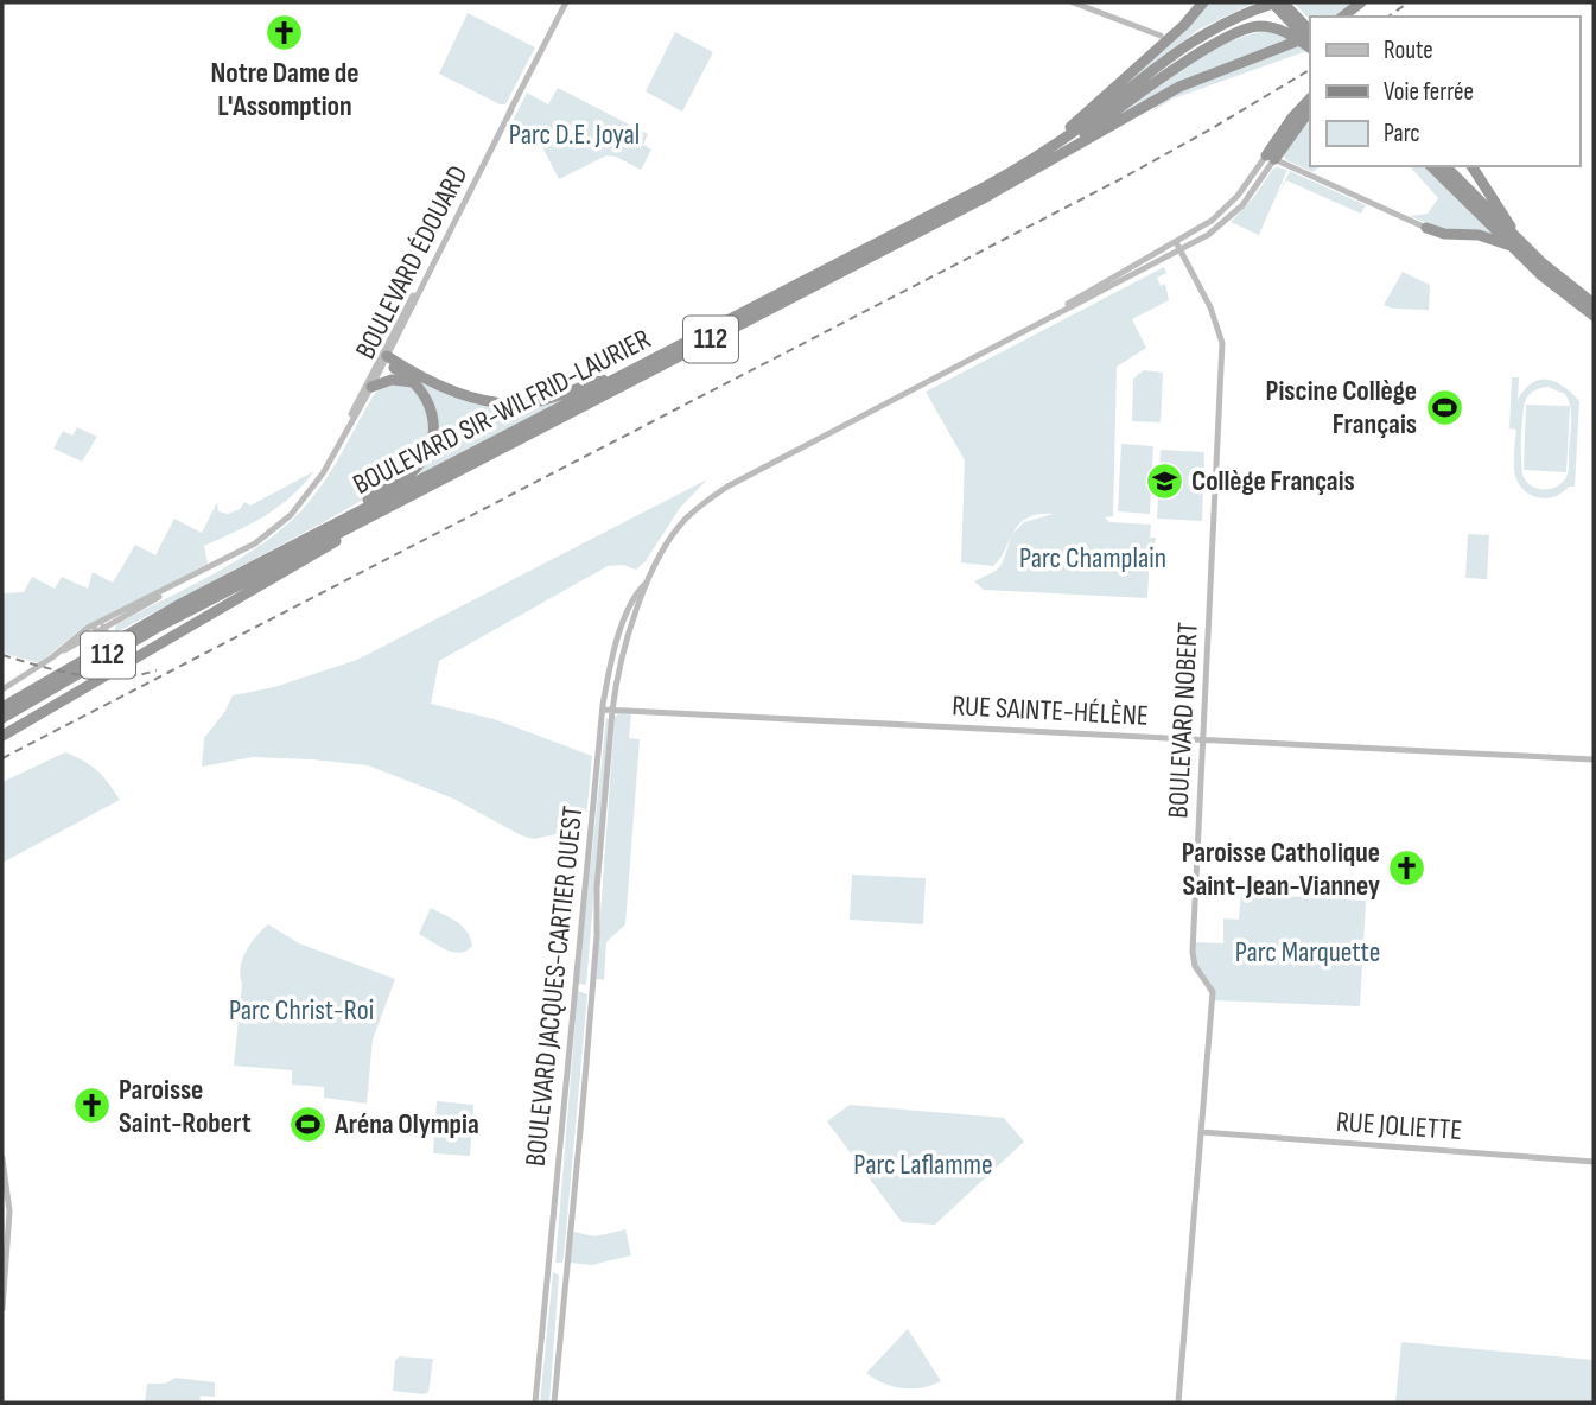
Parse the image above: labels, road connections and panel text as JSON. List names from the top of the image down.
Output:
{
  "streets": {
    "highway": ["112", "BOULEVARD SIR-WILFRID-LAURIER"],
    "street": [
      "BOULEVARD ÉDOUARD",
      "RUE SAINTE-HÉLÈNE",
      "BOULEVARD NOBERT",
      "BOULEVARD JACQUES-CARTIER OUEST",
      "RUE JOLIETTE"
    ]
  },
  "crossings": [
    ["RUE SAINTE-HÉLÈNE", "BOULEVARD NOBERT"],
    ["RUE SAINTE-HÉLÈNE", "BOULEVARD JACQUES-CARTIER OUEST"],
    ["BOULEVARD NOBERT", "BOULEVARD JACQUES-CARTIER OUEST"],
    ["BOULEVARD NOBERT", "RUE JOLIETTE"]
  ],
  "parks": [
    "Parc D.E. Joyal",
    "Parc Champlain",
    "Parc Marquette",
    "Parc Christ-Roi",
    "Parc Laflamme"
  ],
  "places": {
    "church": ["Notre Dame de L'Assomption", "Paroisse Catholique Saint-Jean-Vianney", "Paroisse Saint-Robert"],
    "sports": ["Piscine Collège Français", "Aréna Olympia"],
    "school or university": ["Collège Français"]
  },
  "legend": ["Route", "Voie ferrée", "Parc"]
}
